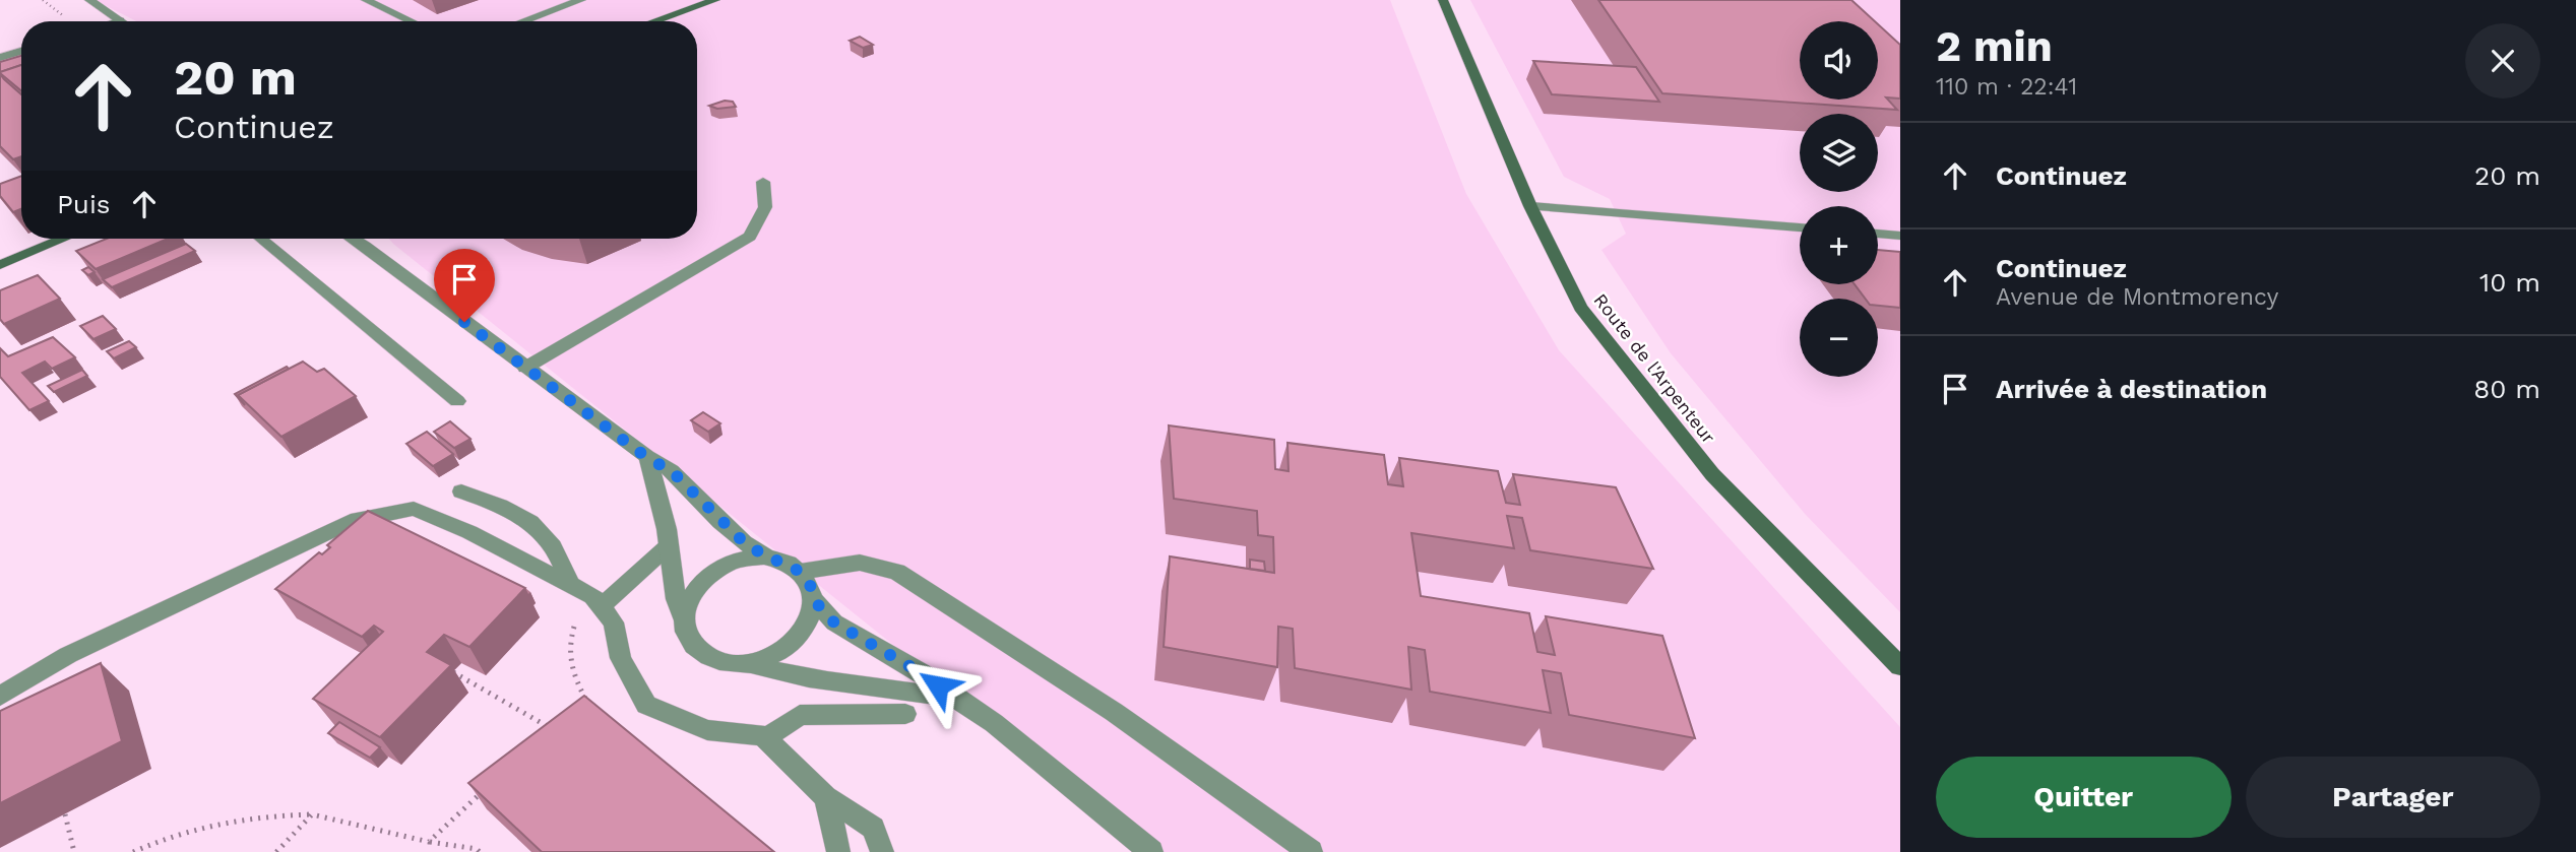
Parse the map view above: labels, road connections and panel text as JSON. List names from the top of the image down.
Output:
{
  "streets": {
    "main road": ["Route de l'Arpenteur"]
  },
  "page": {
    "heading": ["2 min", "110 m · 22:41"],
    "map_buttons": ["+", "−"],
    "turn": ["20 m", "Continuez"],
    "list": [
      {
        "name": "Continuez",
        "value": "20 m"
      },
      {
        "name": "Continuez",
        "note": "Avenue de Montmorency",
        "value": "10 m"
      },
      {
        "name": "Arrivée à destination",
        "value": "80 m"
      }
    ],
    "then": "Puis",
    "buttons": ["Quitter", "Partager"]
  }
}
